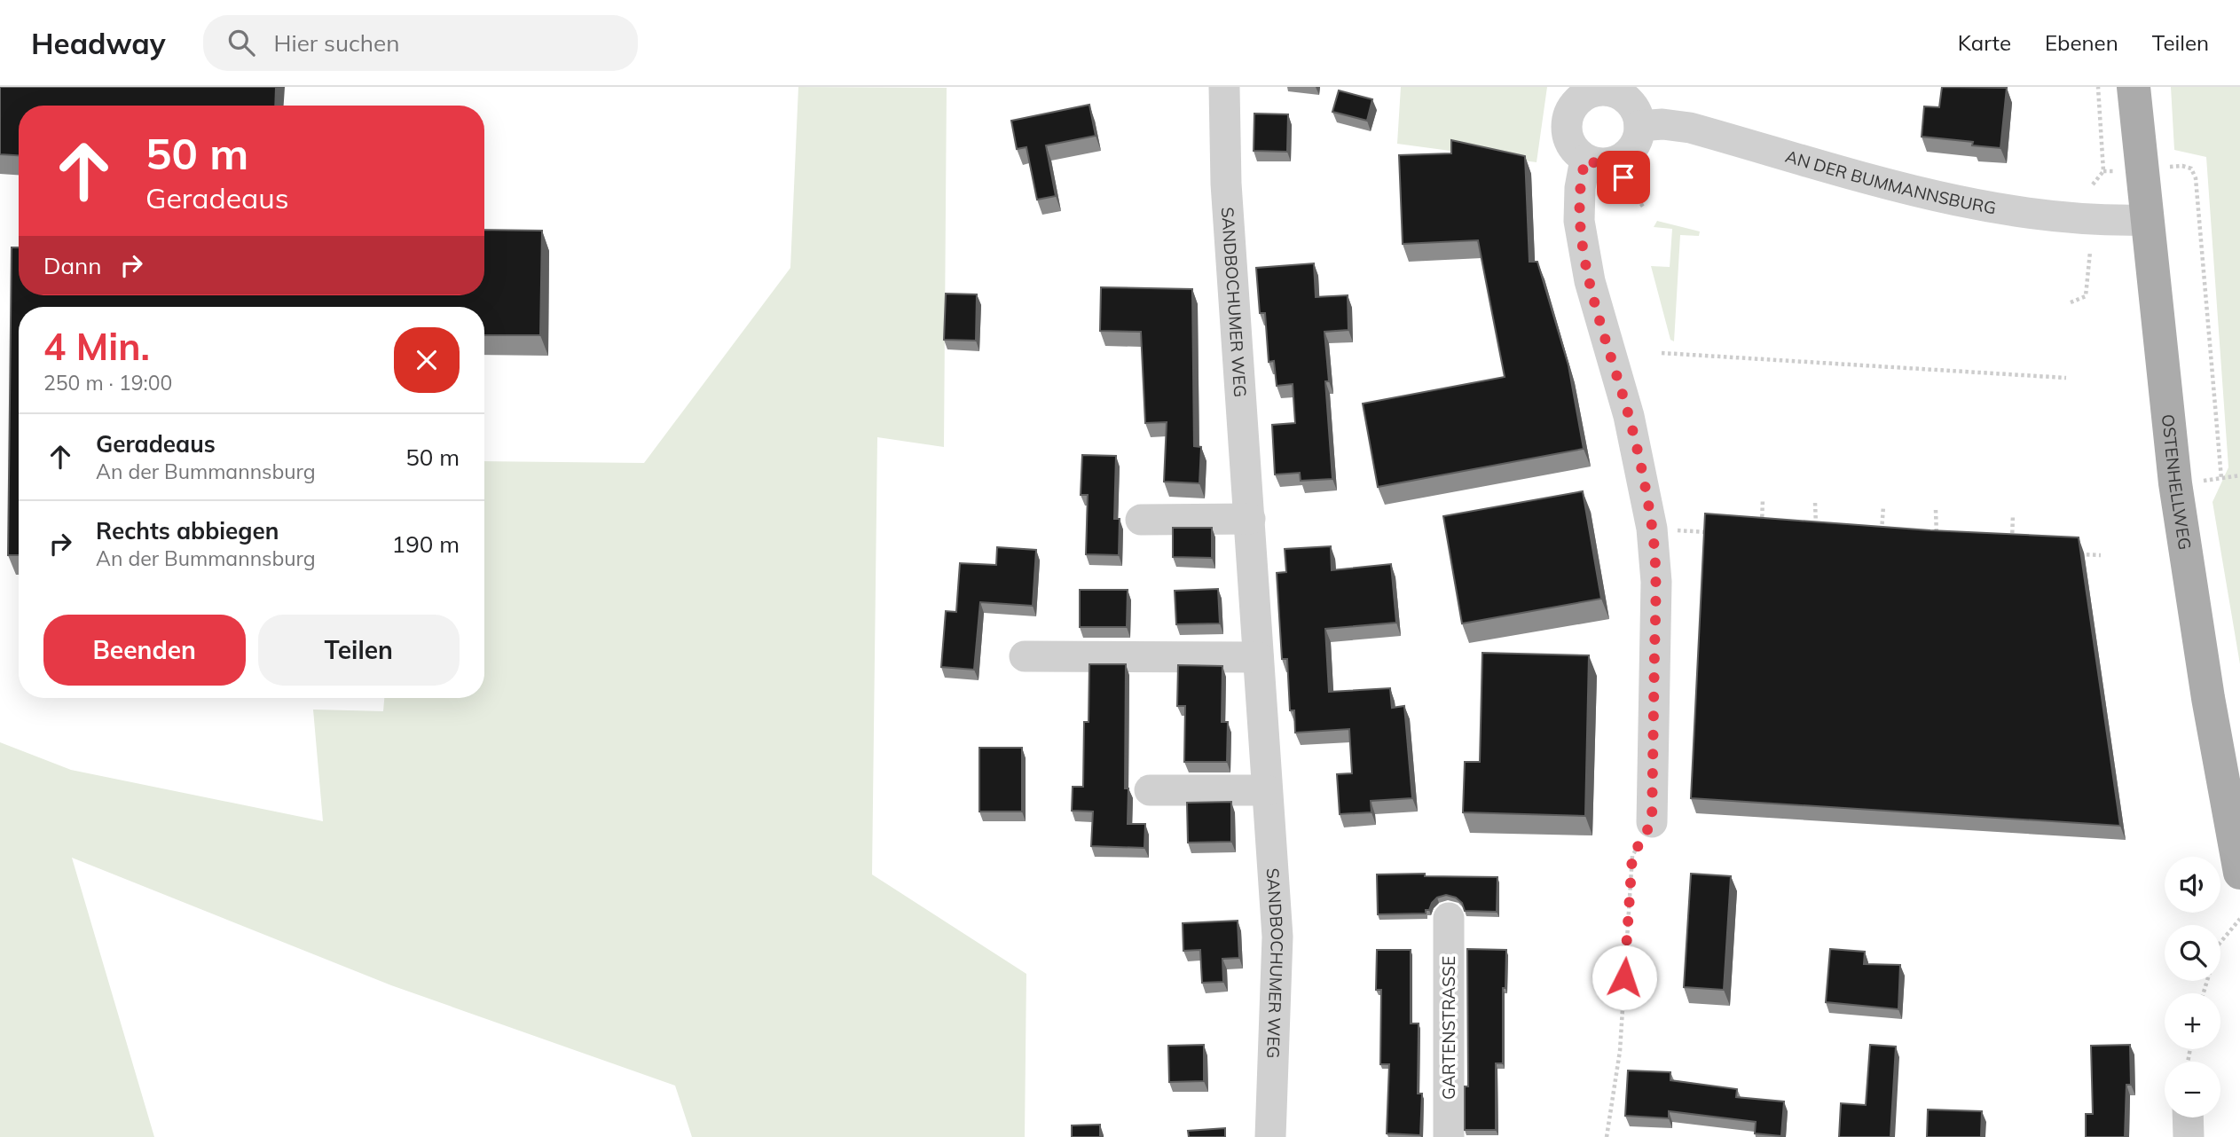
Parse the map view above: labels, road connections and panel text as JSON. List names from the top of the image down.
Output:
{
  "streets": {
    "main road": ["OSTENHELLWEG"],
    "street": ["AN DER BUMMANNSBURG", "SANDBOCHUMER WEG", "GARTENSTRASSE"]
  },
  "crossings": [
    ["AN DER BUMMANNSBURG", "OSTENHELLWEG"]
  ],
  "page": {
    "header": "Headway",
    "search": "Hier suchen",
    "nav": ["Karte", "Ebenen", "Teilen"],
    "turn": ["50 m", "Geradeaus"],
    "then": "Dann",
    "heading": ["4 Min.", "250 m · 19:00"],
    "list": [
      {
        "name": "Geradeaus",
        "note": "An der Bummannsburg",
        "value": "50 m"
      },
      {
        "name": "Rechts abbiegen",
        "note": "An der Bummannsburg",
        "value": "190 m"
      }
    ],
    "buttons": ["Beenden", "Teilen"],
    "map_buttons": ["+", "−"]
  }
}
